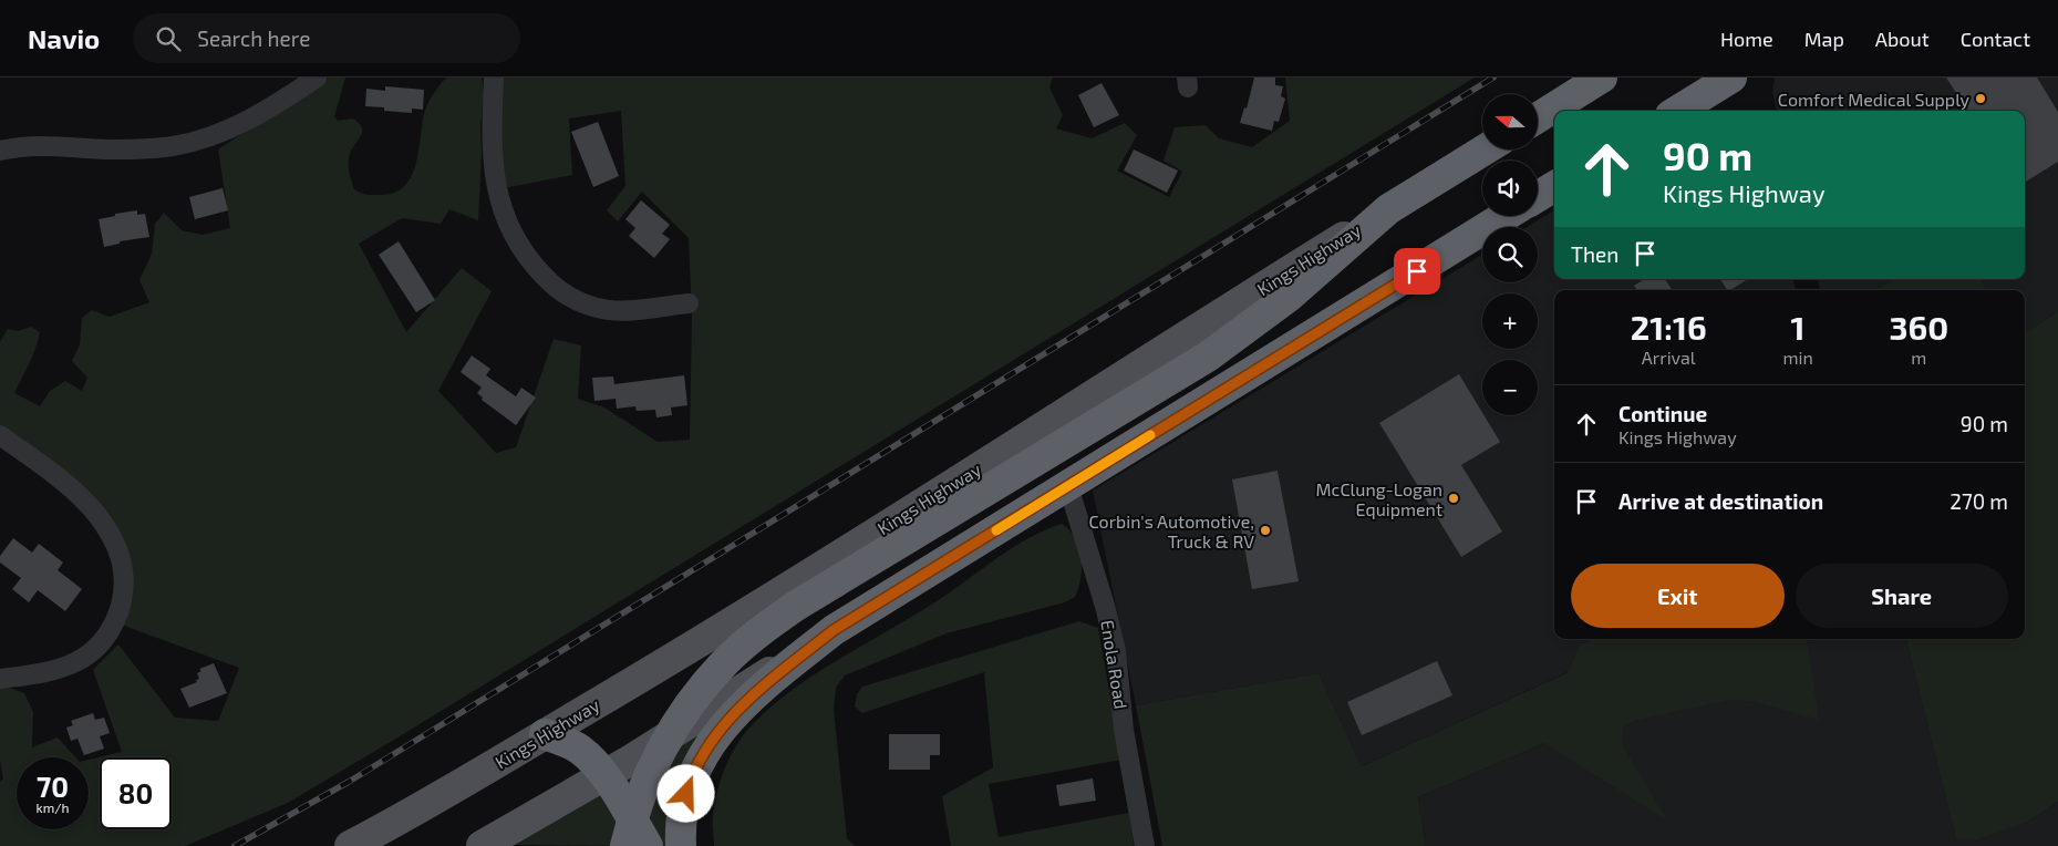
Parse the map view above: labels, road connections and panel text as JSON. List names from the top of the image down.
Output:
{
  "streets": {
    "highway": ["Kings Highway"],
    "street": ["Enola Road"]
  },
  "places": ["Comfort Medical Supply", "McClung-Logan Equipment", "Corbin's Automotive, Truck & RV"],
  "north": "left",
  "page": {
    "header": "Navio",
    "search": "Search here",
    "nav": [
      "Home",
      "Map",
      "About",
      "Contact"
    ],
    "map_buttons": ["+", "−"],
    "turn": ["90 m", "Kings Highway"],
    "then": "Then",
    "eta": [
      "21:16",
      "Arrival",
      "1",
      "min",
      "360",
      "m"
    ],
    "list": [
      {
        "name": "Continue",
        "note": "Kings Highway",
        "value": "90 m"
      },
      {
        "name": "Arrive at destination",
        "value": "270 m"
      }
    ],
    "buttons": ["Exit", "Share"],
    "speed": "70 km/h",
    "limit": "80"
  }
}
